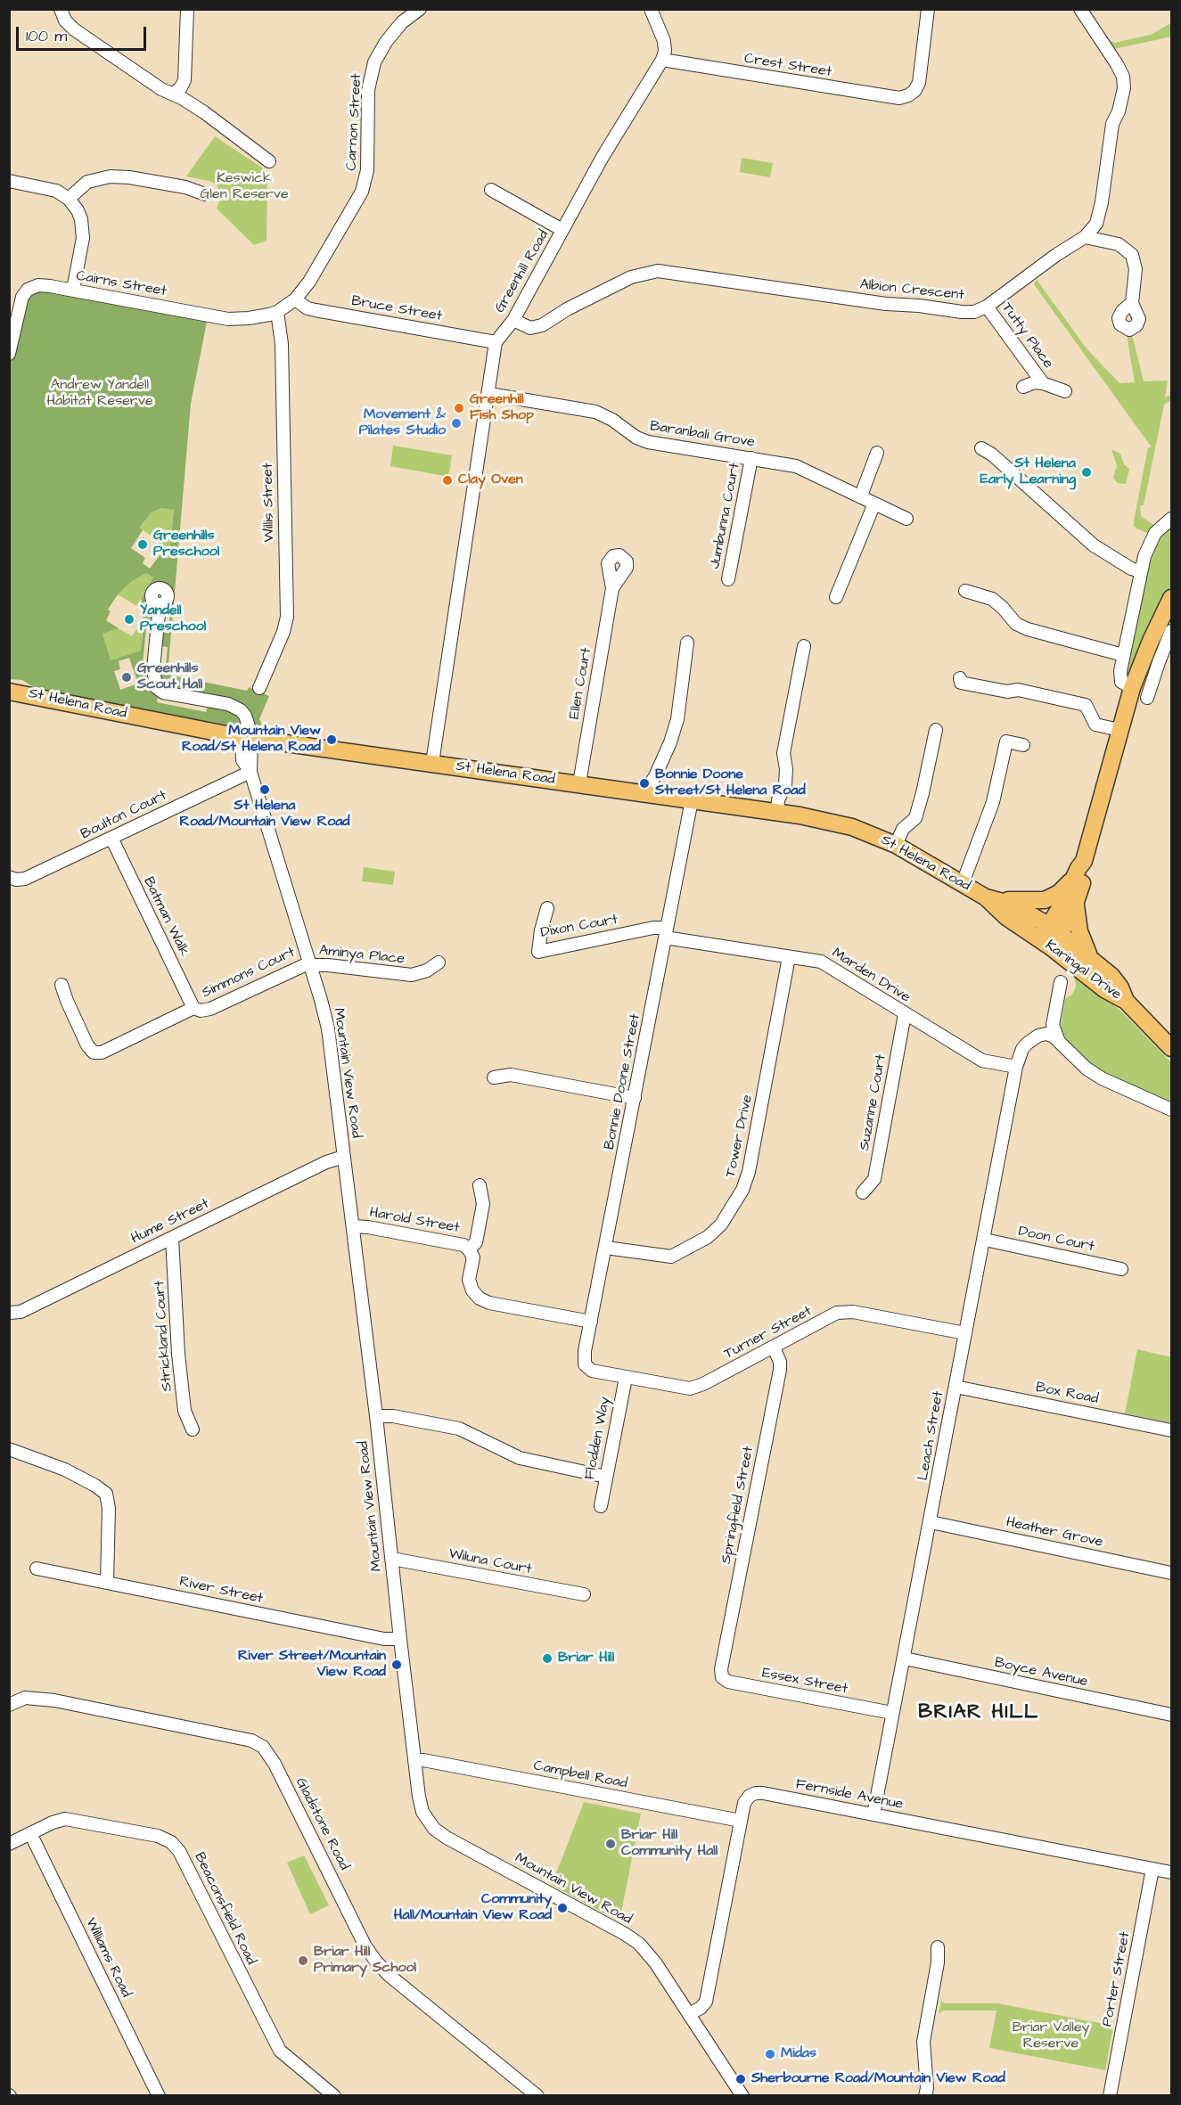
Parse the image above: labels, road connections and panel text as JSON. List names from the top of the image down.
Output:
{
  "streets": {
    "main road": ["St Helena Road", "Karingal Drive"],
    "street": [
      "Crest Street",
      "Carnon Street",
      "Greenhill Road",
      "Cairns Street",
      "Albion Crescent",
      "Bruce Street",
      "Tutty Place",
      "Baranbali Grove",
      "Willis Street",
      "Jumbunna Court",
      "Ellen Court",
      "Boulton Court",
      "Batman Walk",
      "Dixon Court",
      "Aminya Place",
      "Simmons Court",
      "Marden Drive",
      "Mountain View Road",
      "Bonnie Doone Street",
      "Suzanne Court",
      "Tower Drive",
      "Harold Street",
      "Hume Street",
      "Doon Court",
      "Turner Street",
      "Strickland Court",
      "Box Road",
      "Leach Street",
      "Flodden Way",
      "Springfield Street",
      "Heather Grove",
      "Wiluna Court",
      "River Street",
      "Boyce Avenue",
      "Essex Street",
      "Campbell Road",
      "Fernside Avenue",
      "Gladstone Road",
      "Beaconsfield Road",
      "Williams Road",
      "Porter Street"
    ]
  },
  "crossings": [
    ["Crest Street", "Greenhill Road"],
    ["Carnon Street", "Cairns Street"],
    ["Carnon Street", "Bruce Street"],
    ["Carnon Street", "Willis Street"],
    ["Greenhill Road", "Albion Crescent"],
    ["Greenhill Road", "Bruce Street"],
    ["Cairns Street", "Willis Street"],
    ["Albion Crescent", "Tutty Place"],
    ["Baranbali Grove", "Jumbunna Court"],
    ["Ellen Court", "St Helena Road"],
    ["St Helena Road", "Karingal Drive"],
    ["St Helena Road", "Mountain View Road"],
    ["St Helena Road", "Bonnie Doone Street"],
    ["Boulton Court", "Batman Walk"],
    ["Boulton Court", "Mountain View Road"],
    ["Batman Walk", "Simmons Court"],
    ["Dixon Court", "Marden Drive"],
    ["Dixon Court", "Bonnie Doone Street"],
    ["Aminya Place", "Simmons Court"],
    ["Aminya Place", "Mountain View Road"],
    ["Simmons Court", "Mountain View Road"],
    ["Marden Drive", "Bonnie Doone Street"],
    ["Marden Drive", "Suzanne Court"],
    ["Marden Drive", "Tower Drive"],
    ["Marden Drive", "Leach Street"],
    ["Mountain View Road", "Harold Street"],
    ["Mountain View Road", "Hume Street"],
    ["Mountain View Road", "Wiluna Court"],
    ["Mountain View Road", "River Street"],
    ["Mountain View Road", "Campbell Road"],
    ["Mountain View Road", "Fernside Avenue"],
    ["Bonnie Doone Street", "Tower Drive"],
    ["Bonnie Doone Street", "Turner Street"],
    ["Hume Street", "Strickland Court"],
    ["Doon Court", "Leach Street"],
    ["Turner Street", "Leach Street"],
    ["Turner Street", "Flodden Way"],
    ["Turner Street", "Springfield Street"],
    ["Box Road", "Leach Street"],
    ["Leach Street", "Heather Grove"],
    ["Leach Street", "Boyce Avenue"],
    ["Leach Street", "Essex Street"],
    ["Leach Street", "Fernside Avenue"],
    ["Springfield Street", "Essex Street"],
    ["Campbell Road", "Fernside Avenue"],
    ["Fernside Avenue", "Porter Street"],
    ["Beaconsfield Road", "Williams Road"]
  ],
  "districts": ["BRIAR HILL"],
  "parks": ["Keswick Glen Reserve", "Andrew Yandell Habitat Reserve", "Briar Valley Reserve"],
  "places": [
    "Greenhill Fish Shop",
    "Movement & Pilates Studio",
    "St Helena Early Learning",
    "Clay Oven",
    "Greenhills Preschool",
    "Yandell Preschool",
    "Greenhills Scout Hall",
    "Mountain View Road/St Helena Road",
    "Bonnie Doone Street/St Helena Road",
    "St Helena Road/Mountain View Road",
    "Briar Hill",
    "River Street/Mountain View Road",
    "Briar Hill Community Hall",
    "Community Hall/Mountain View Road",
    "Briar Hill Primary School",
    "Midas",
    "Sherbourne Road/Mountain View Road"
  ],
  "scale_bar": "100 m"
}
